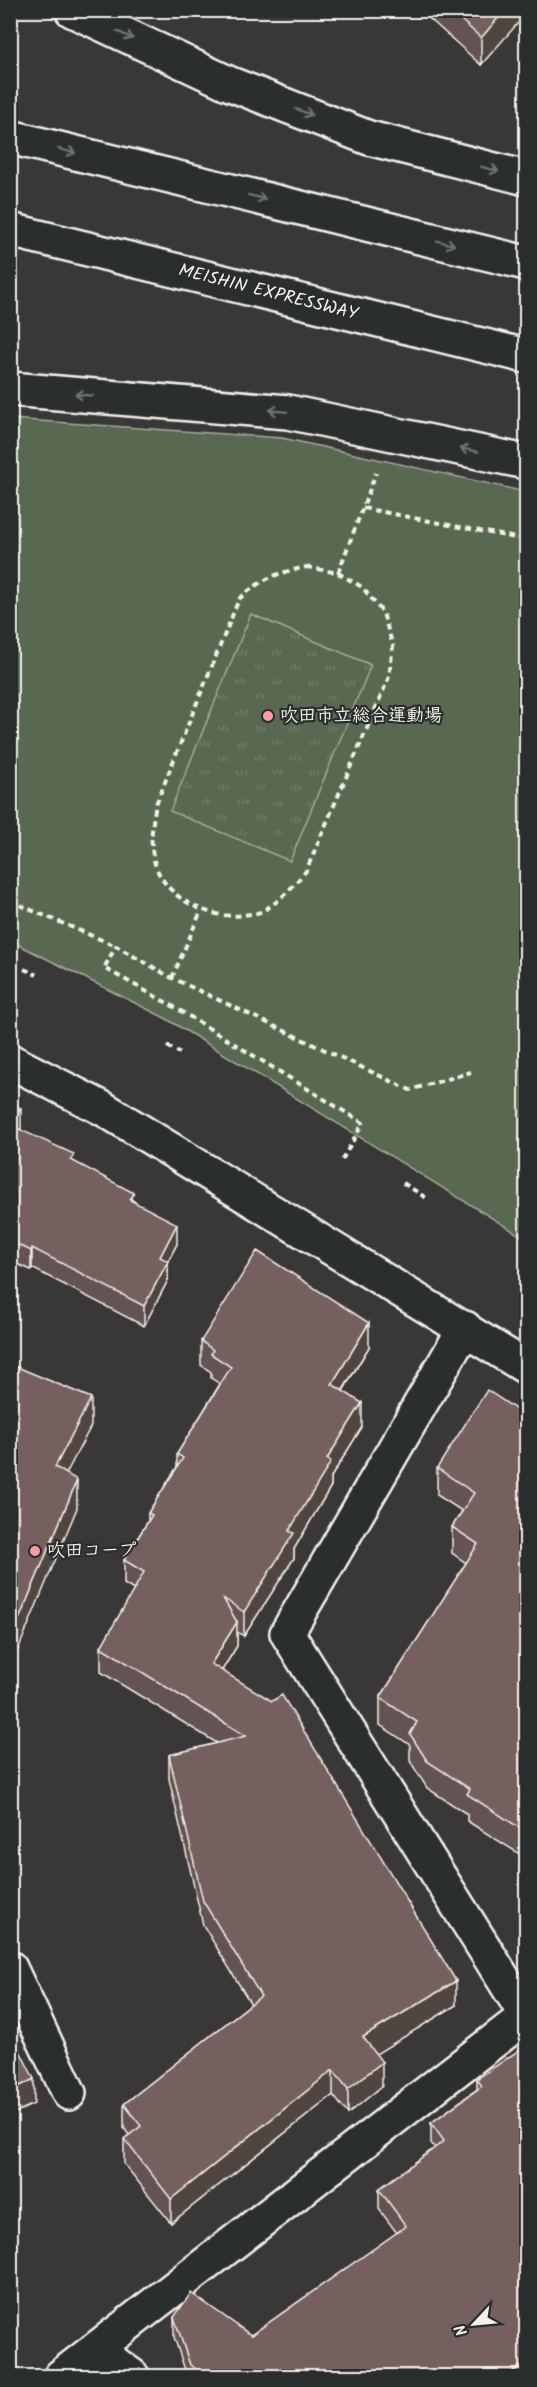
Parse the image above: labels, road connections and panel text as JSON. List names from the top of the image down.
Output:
{
  "streets": {
    "main road": ["MEISHIN EXPRESSWAY"]
  },
  "places": ["吹田市立総合運動場", "吹田コープ"],
  "north": "bottom left"
}
